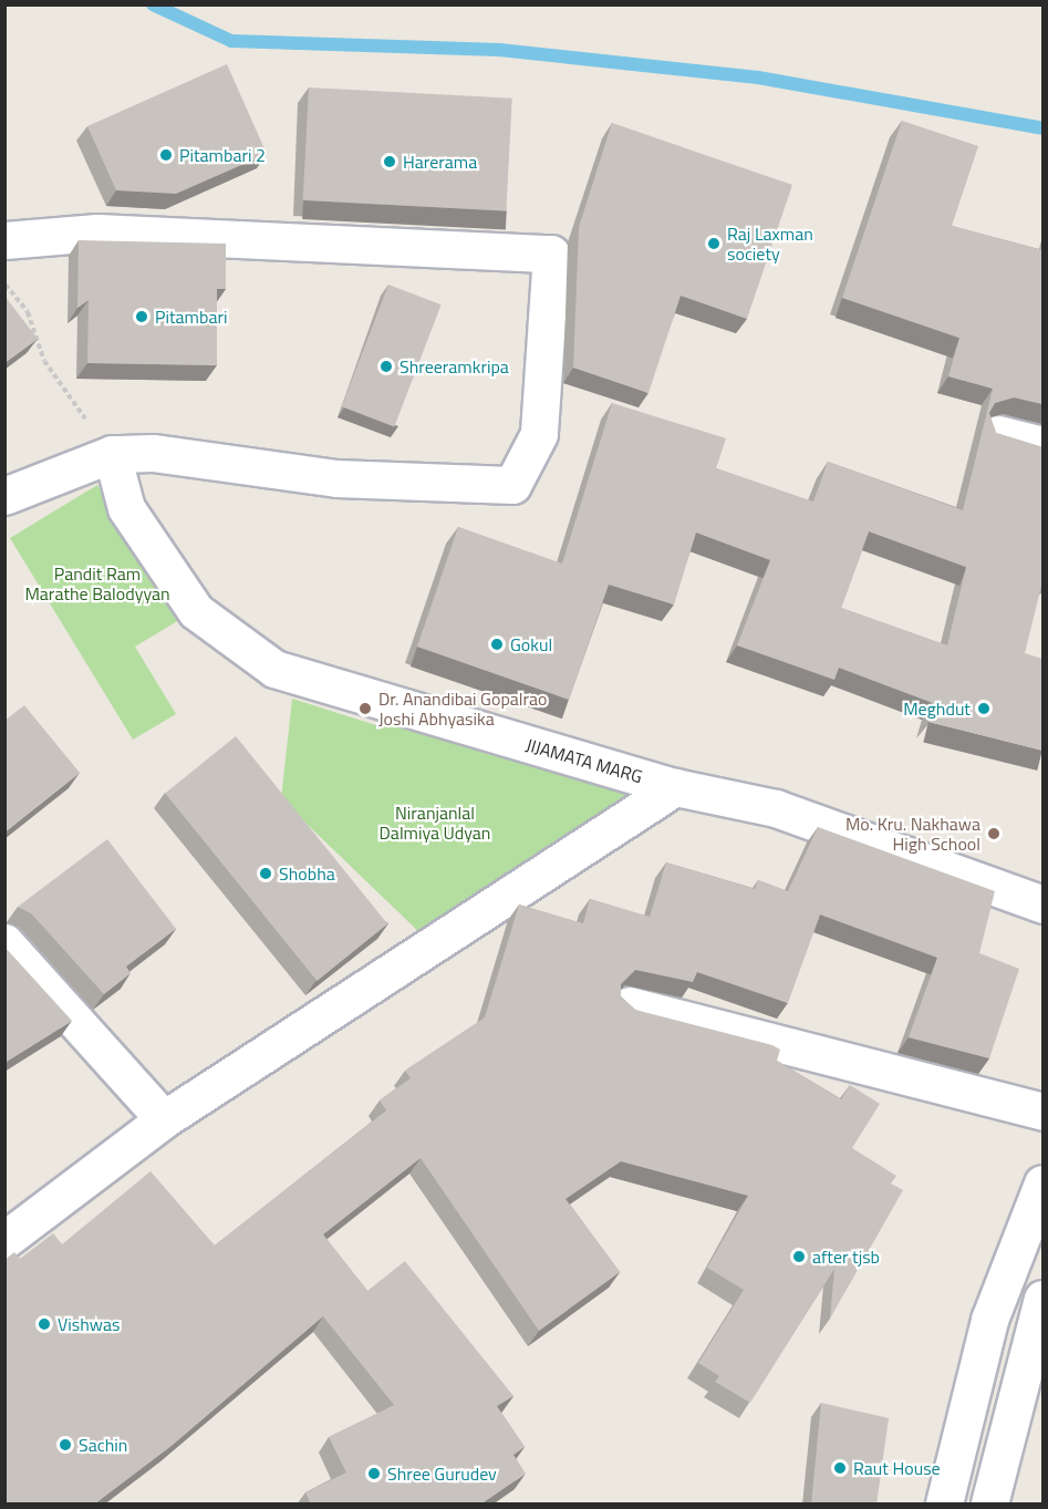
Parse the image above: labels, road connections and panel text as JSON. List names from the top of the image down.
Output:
{
  "streets": {
    "street": ["JIJAMATA MARG"]
  },
  "parks": ["Pandit Ram Marathe Balodyyan", "Niranjanlal Dalmiya Udyan"],
  "places": [
    "Pitambari 2",
    "Harerama",
    "Raj Laxman society",
    "Pitambari",
    "Shreeramkripa",
    "Gokul",
    "Dr. Anandibai Gopalrao Joshi Abhyasika",
    "Meghdut",
    "Mo. Kru. Nakhawa High School",
    "Shobha",
    "after tjsb",
    "Vishwas",
    "Sachin",
    "Raut House",
    "Shree Gurudev"
  ]
}
